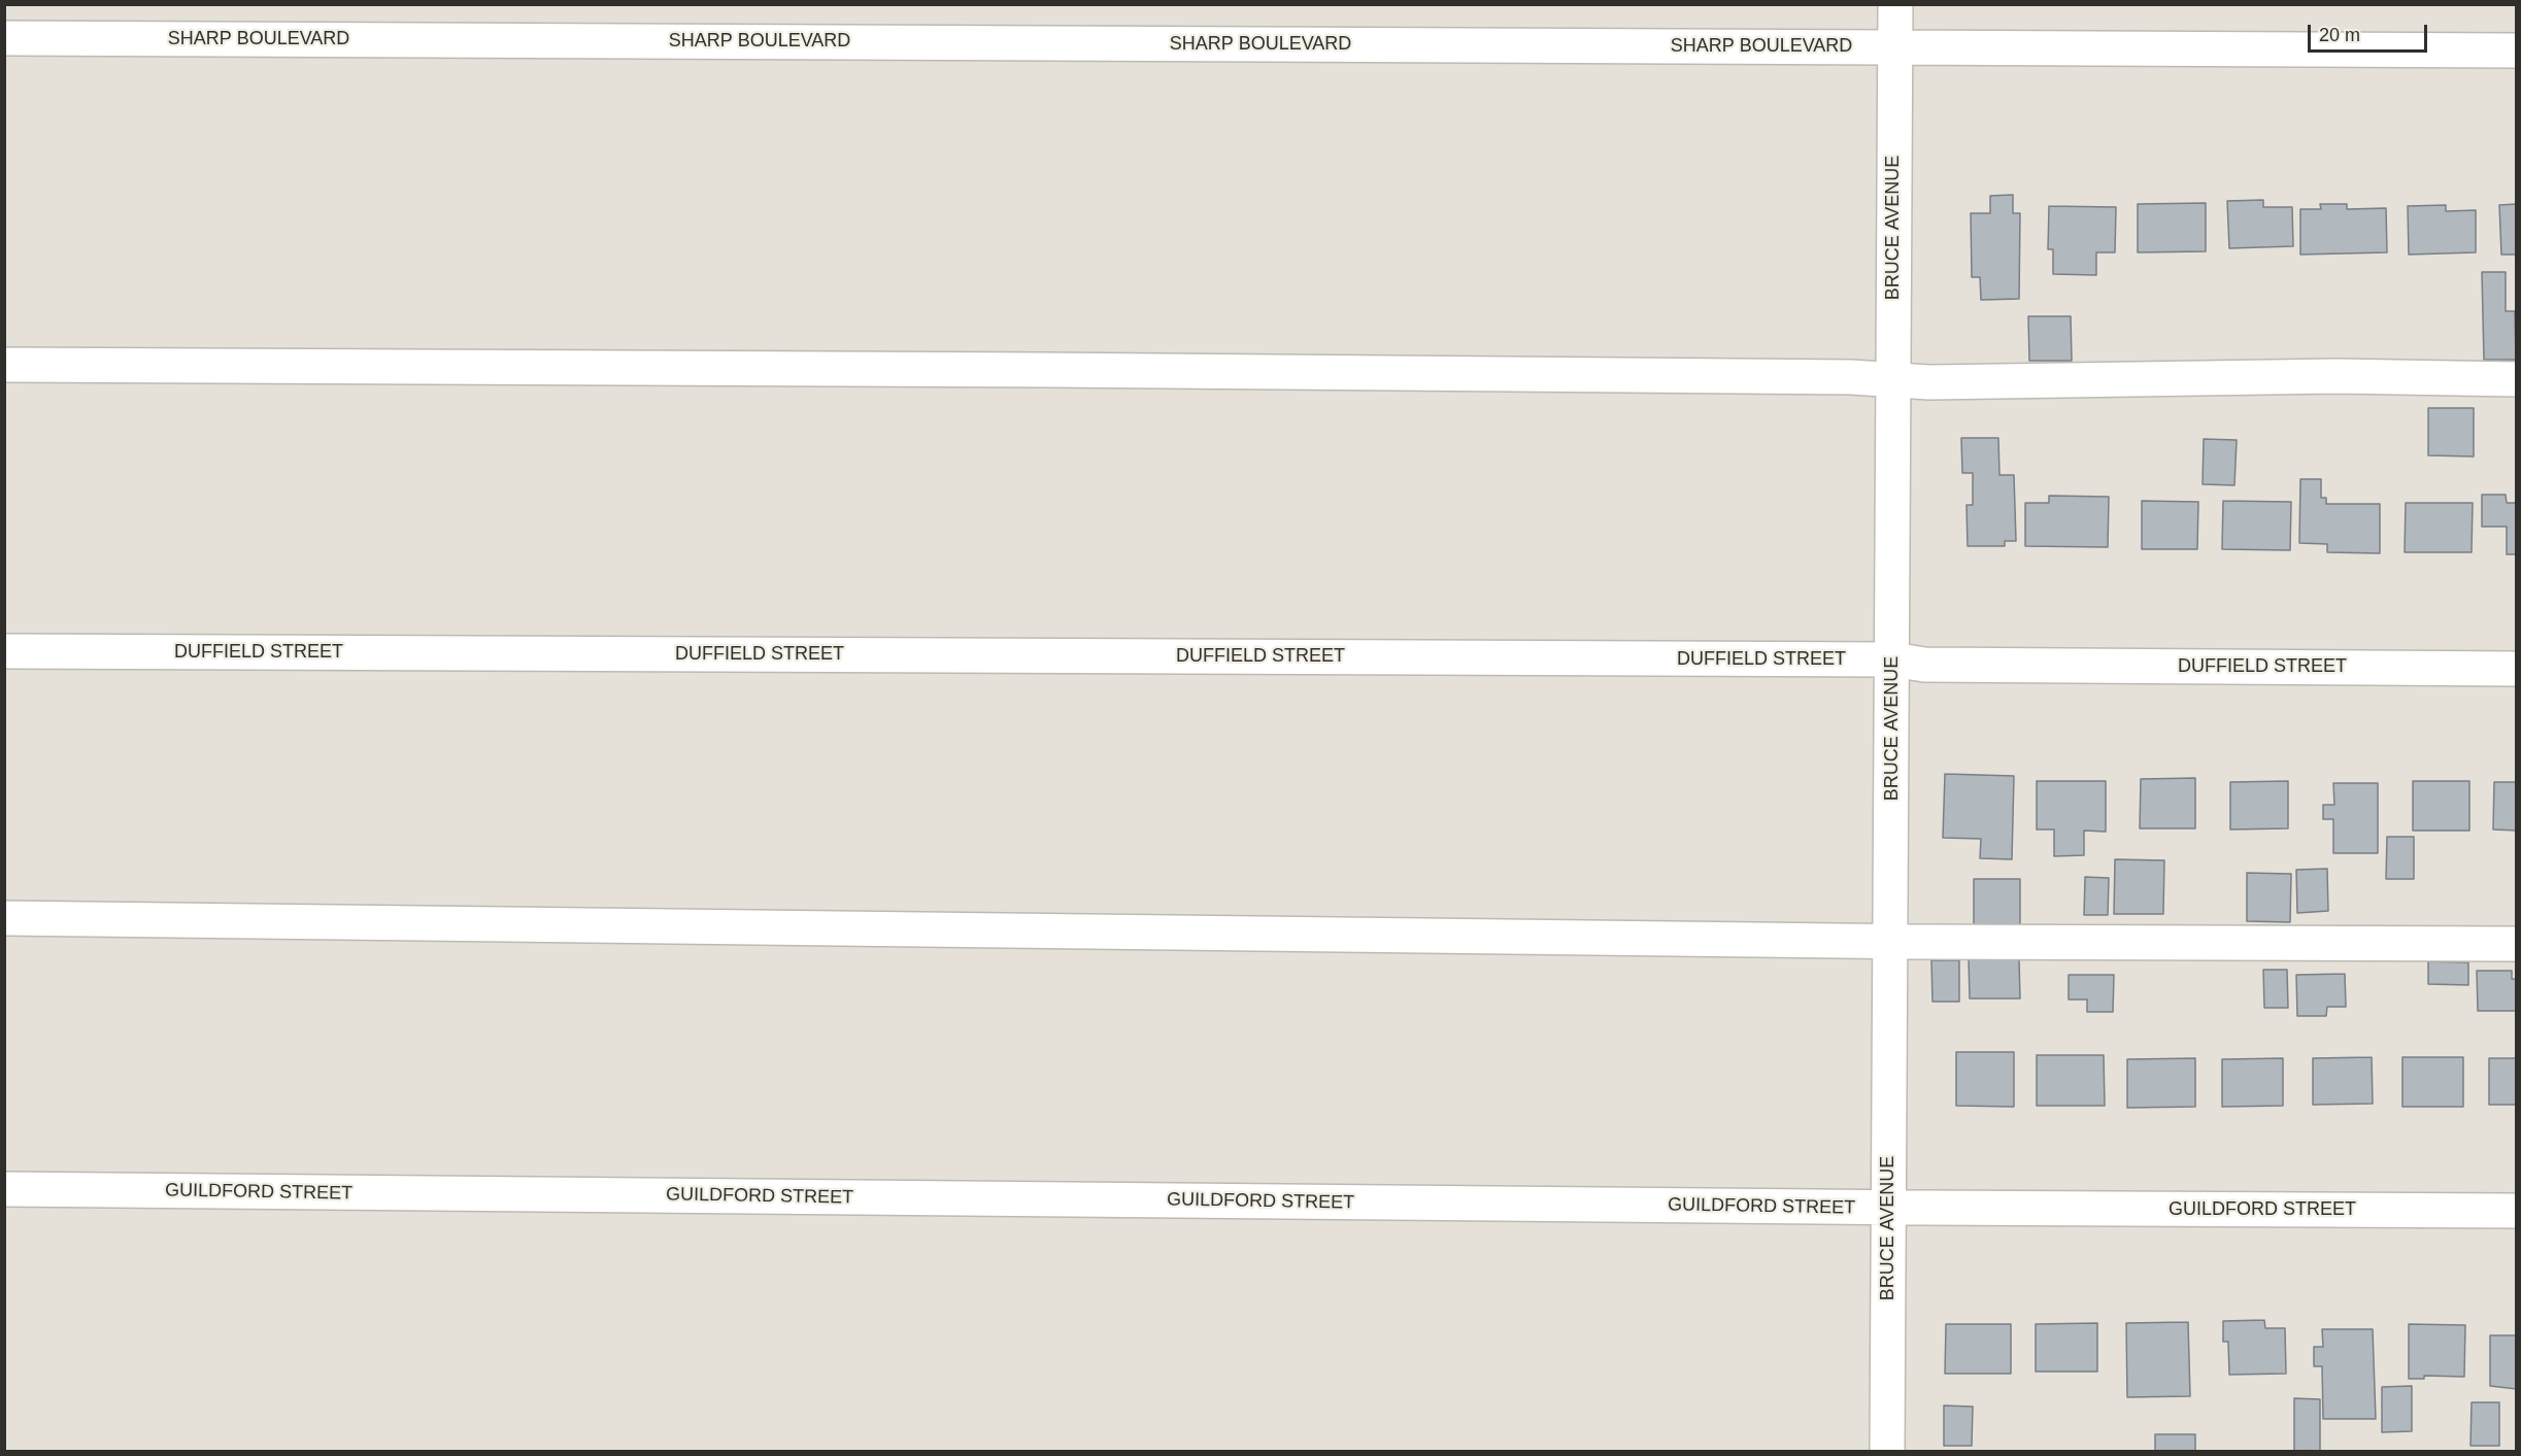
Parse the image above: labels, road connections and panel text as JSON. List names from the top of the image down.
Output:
{
  "streets": {
    "street": [
      "SHARP BOULEVARD",
      "BRUCE AVENUE",
      "DUFFIELD STREET",
      "GUILDFORD STREET"
    ]
  },
  "crossings": [
    ["SHARP BOULEVARD", "BRUCE AVENUE"],
    ["BRUCE AVENUE", "DUFFIELD STREET"],
    ["BRUCE AVENUE", "GUILDFORD STREET"]
  ],
  "scale_bar": "20 m"
}
